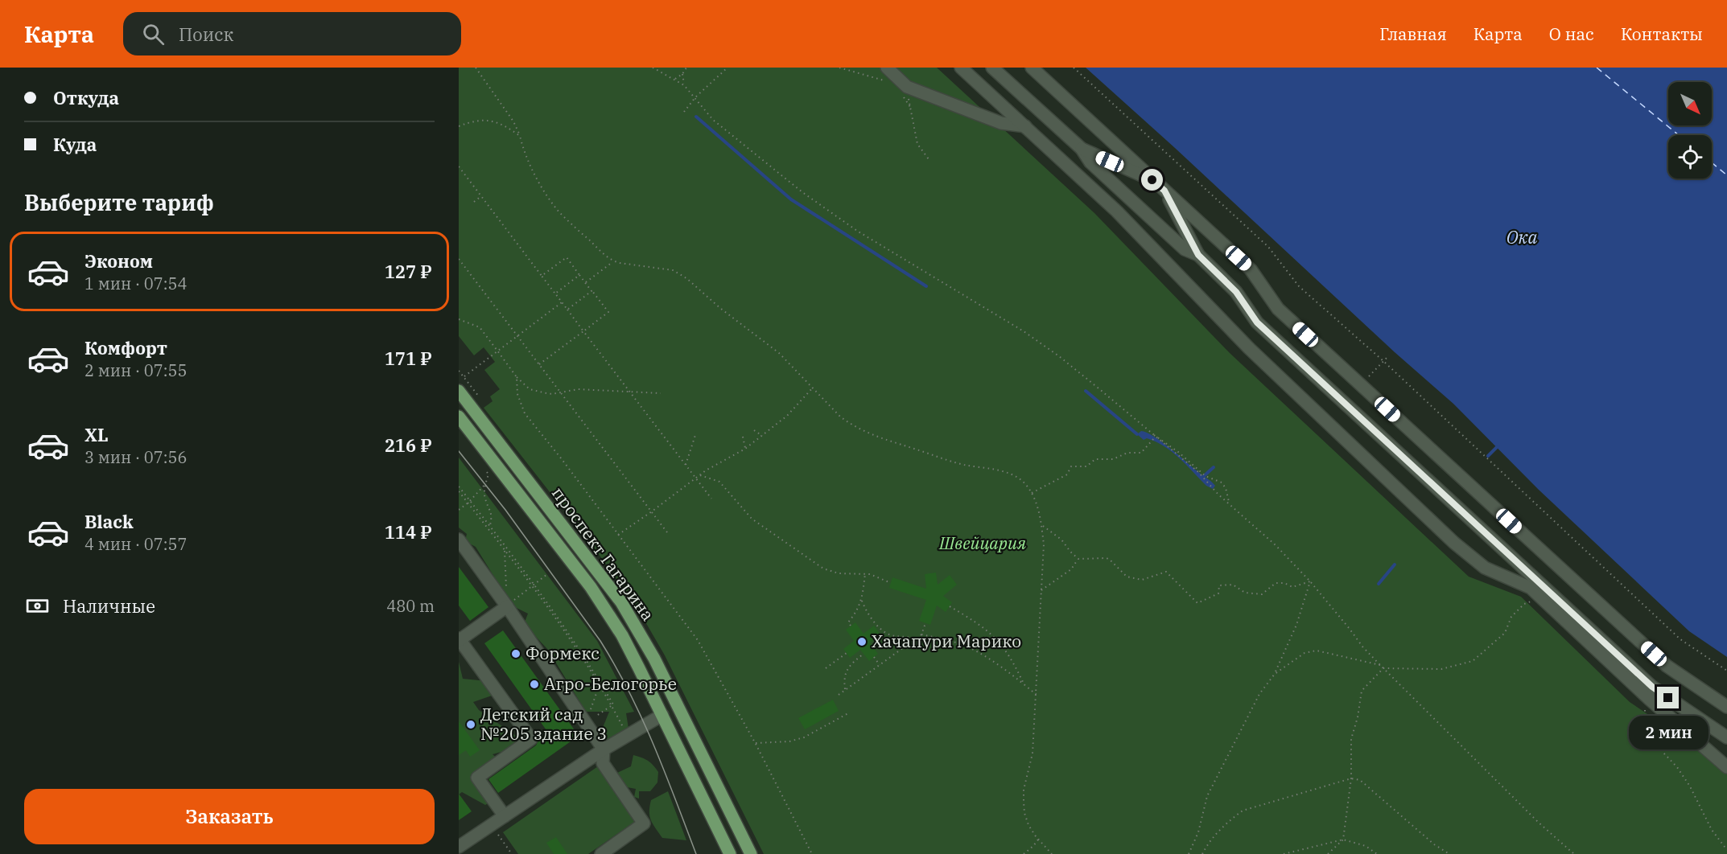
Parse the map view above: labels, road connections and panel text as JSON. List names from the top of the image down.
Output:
{
  "streets": {
    "main road": ["проспект Гагарина"]
  },
  "water": ["Ока"],
  "parks": ["Швейцария"],
  "places": [
    "Хачапури Марико",
    "Формекс",
    "Агро-Белогорье",
    "Детский сад №205 здание 3"
  ],
  "north": "bottom right",
  "page": {
    "header": "Карта",
    "search": "Поиск",
    "nav": [
      "Главная",
      "Карта",
      "О нас",
      "Контакты"
    ],
    "banner": ["Откуда", "Куда"],
    "heading": "Выберите тариф",
    "list": [
      {
        "name": "Эконом",
        "note": "1 мин · 07:54",
        "value": "127 ₽"
      },
      {
        "name": "Комфорт",
        "note": "2 мин · 07:55",
        "value": "171 ₽"
      },
      {
        "name": "XL",
        "note": "3 мин · 07:56",
        "value": "216 ₽"
      },
      {
        "name": "Black",
        "note": "4 мин · 07:57",
        "value": "114 ₽"
      }
    ],
    "pay": ["Наличные", "480 m"],
    "bubble": "2 мин",
    "buttons": "Заказать"
  }
}
